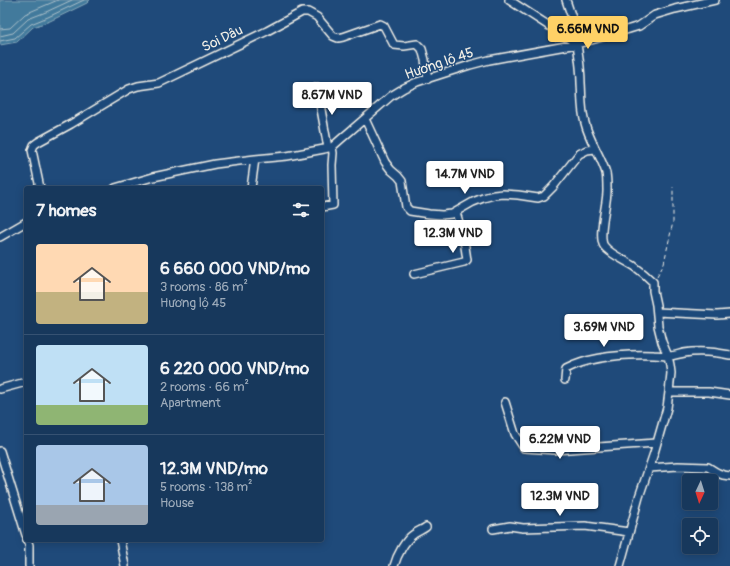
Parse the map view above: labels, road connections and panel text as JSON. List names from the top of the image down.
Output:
{
  "streets": {
    "street": ["Soi Dâu", "Hương lộ 45"]
  },
  "crossings": [
    ["Soi Dâu", "Hương lộ 45"]
  ],
  "north": "bottom",
  "page": {
    "price": [
      "6.66M VND",
      "8.67M VND",
      "14.7M VND",
      "12.3M VND",
      "3.69M VND",
      "6.22M VND",
      "12.3M VND"
    ],
    "heading": "7 homes",
    "list": [
      {
        "name": "6 660 000 VND/mo",
        "note": "3 rooms · 86 m² · Hương lộ 45"
      },
      {
        "name": "6 220 000 VND/mo",
        "note": "2 rooms · 66 m² · Apartment"
      },
      {
        "name": "12.3M VND/mo",
        "note": "5 rooms · 138 m² · House"
      }
    ]
  }
}
